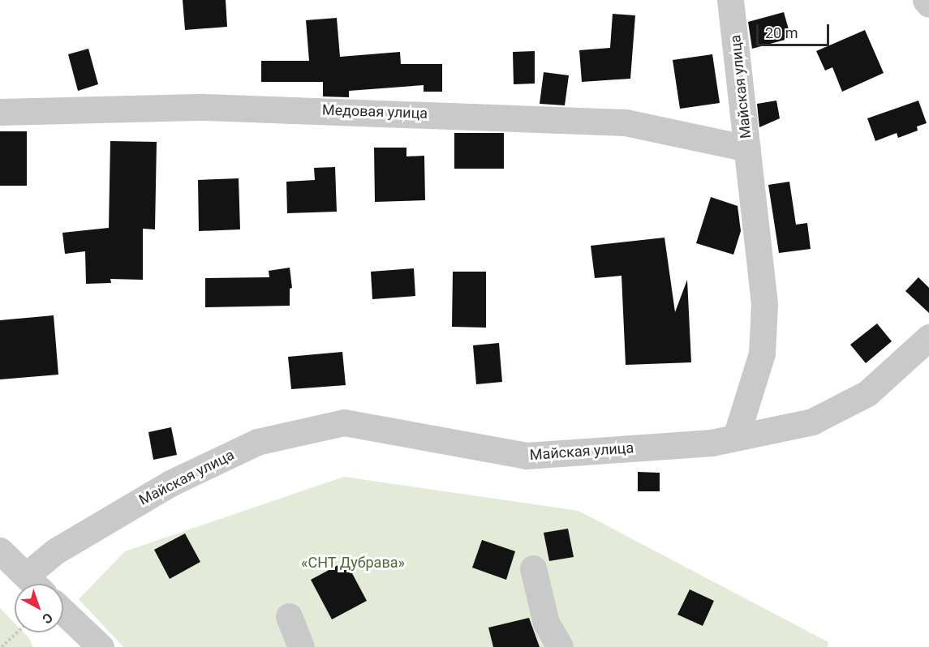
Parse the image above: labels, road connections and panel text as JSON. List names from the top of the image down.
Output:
{
  "streets": {
    "street": ["Майская улица", "Медовая улица"]
  },
  "crossings": [
    ["Майская улица", "Медовая улица"]
  ],
  "parks": ["«СНТ Дубрава»"],
  "scale_bar": "20 m",
  "north": "bottom right"
}
